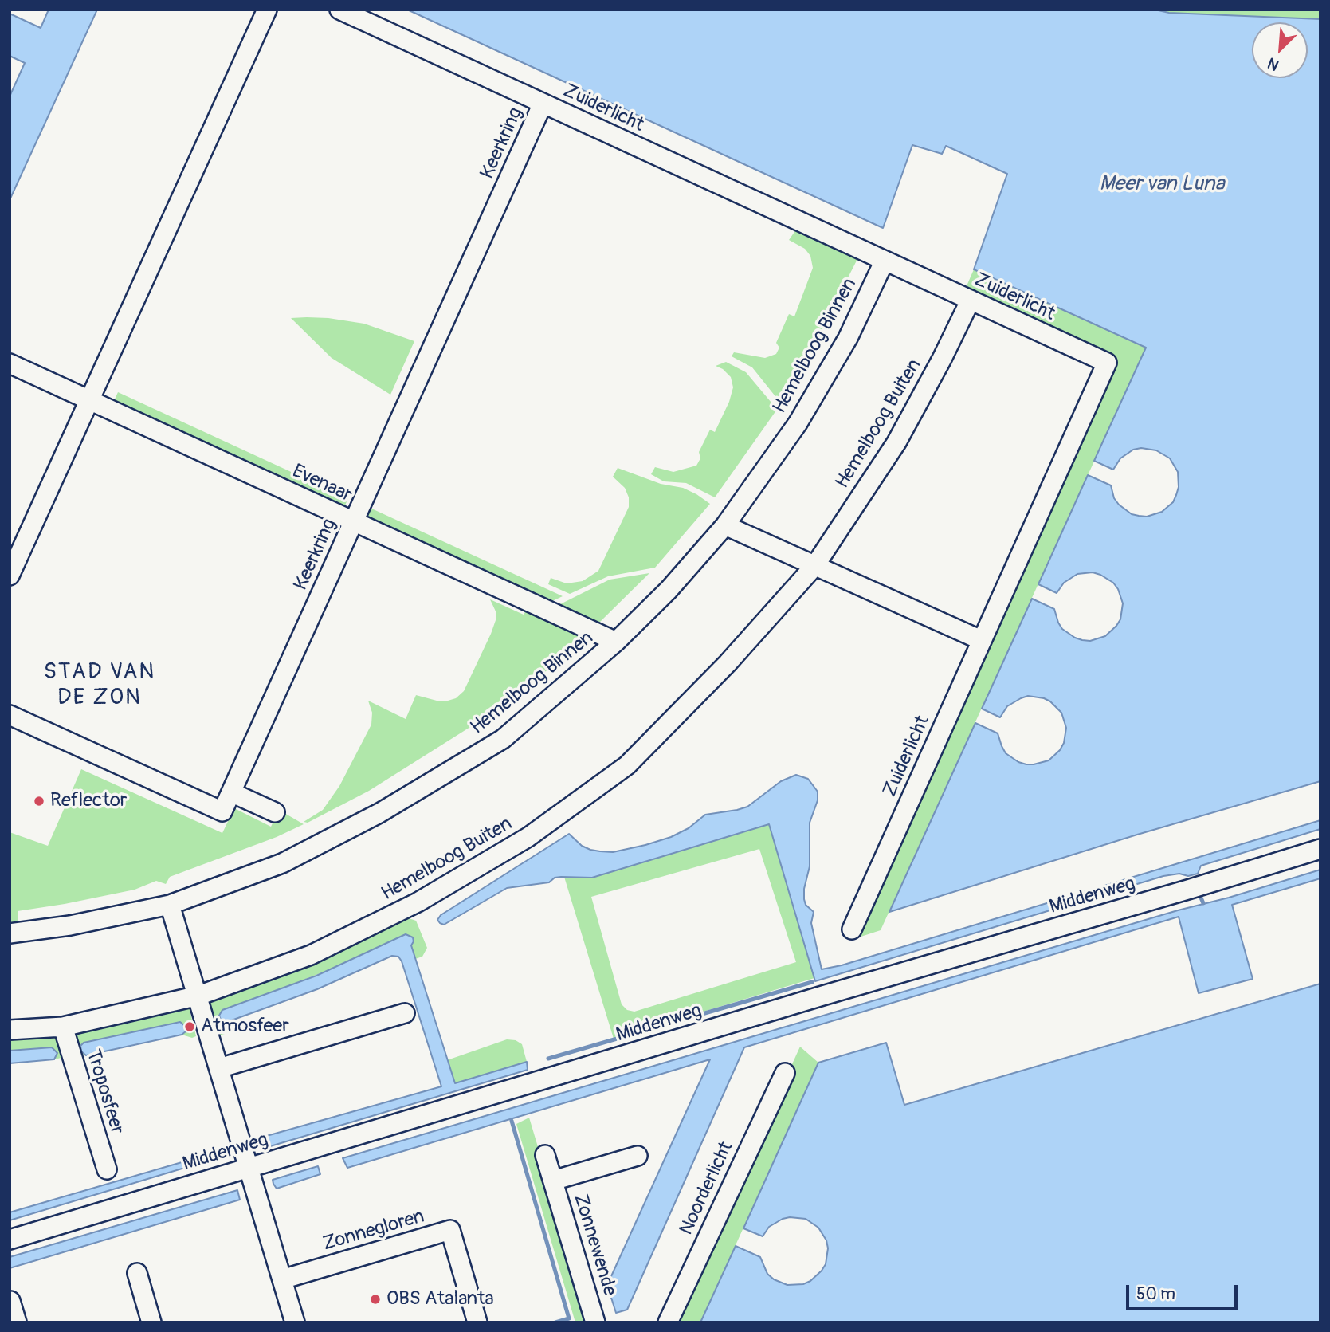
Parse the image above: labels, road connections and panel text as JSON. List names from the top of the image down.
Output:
{
  "streets": {
    "street": [
      "Zuiderlicht",
      "Keerkring",
      "Hemelboog Binnen",
      "Hemelboog Buiten",
      "Evenaar",
      "Middenweg",
      "Troposfeer",
      "Noorderlicht",
      "Zonnegloren",
      "Zonnewende"
    ]
  },
  "crossings": [
    ["Zuiderlicht", "Keerkring"],
    ["Zuiderlicht", "Hemelboog Binnen"],
    ["Zuiderlicht", "Hemelboog Buiten"],
    ["Keerkring", "Evenaar"],
    ["Hemelboog Binnen", "Evenaar"],
    ["Hemelboog Buiten", "Troposfeer"]
  ],
  "districts": ["STAD VAN DE ZON"],
  "water": ["Meer van Luna"],
  "places": ["Reflector", "Atmosfeer", "OBS Atalanta"],
  "scale_bar": "50 m",
  "north": "bottom left"
}
